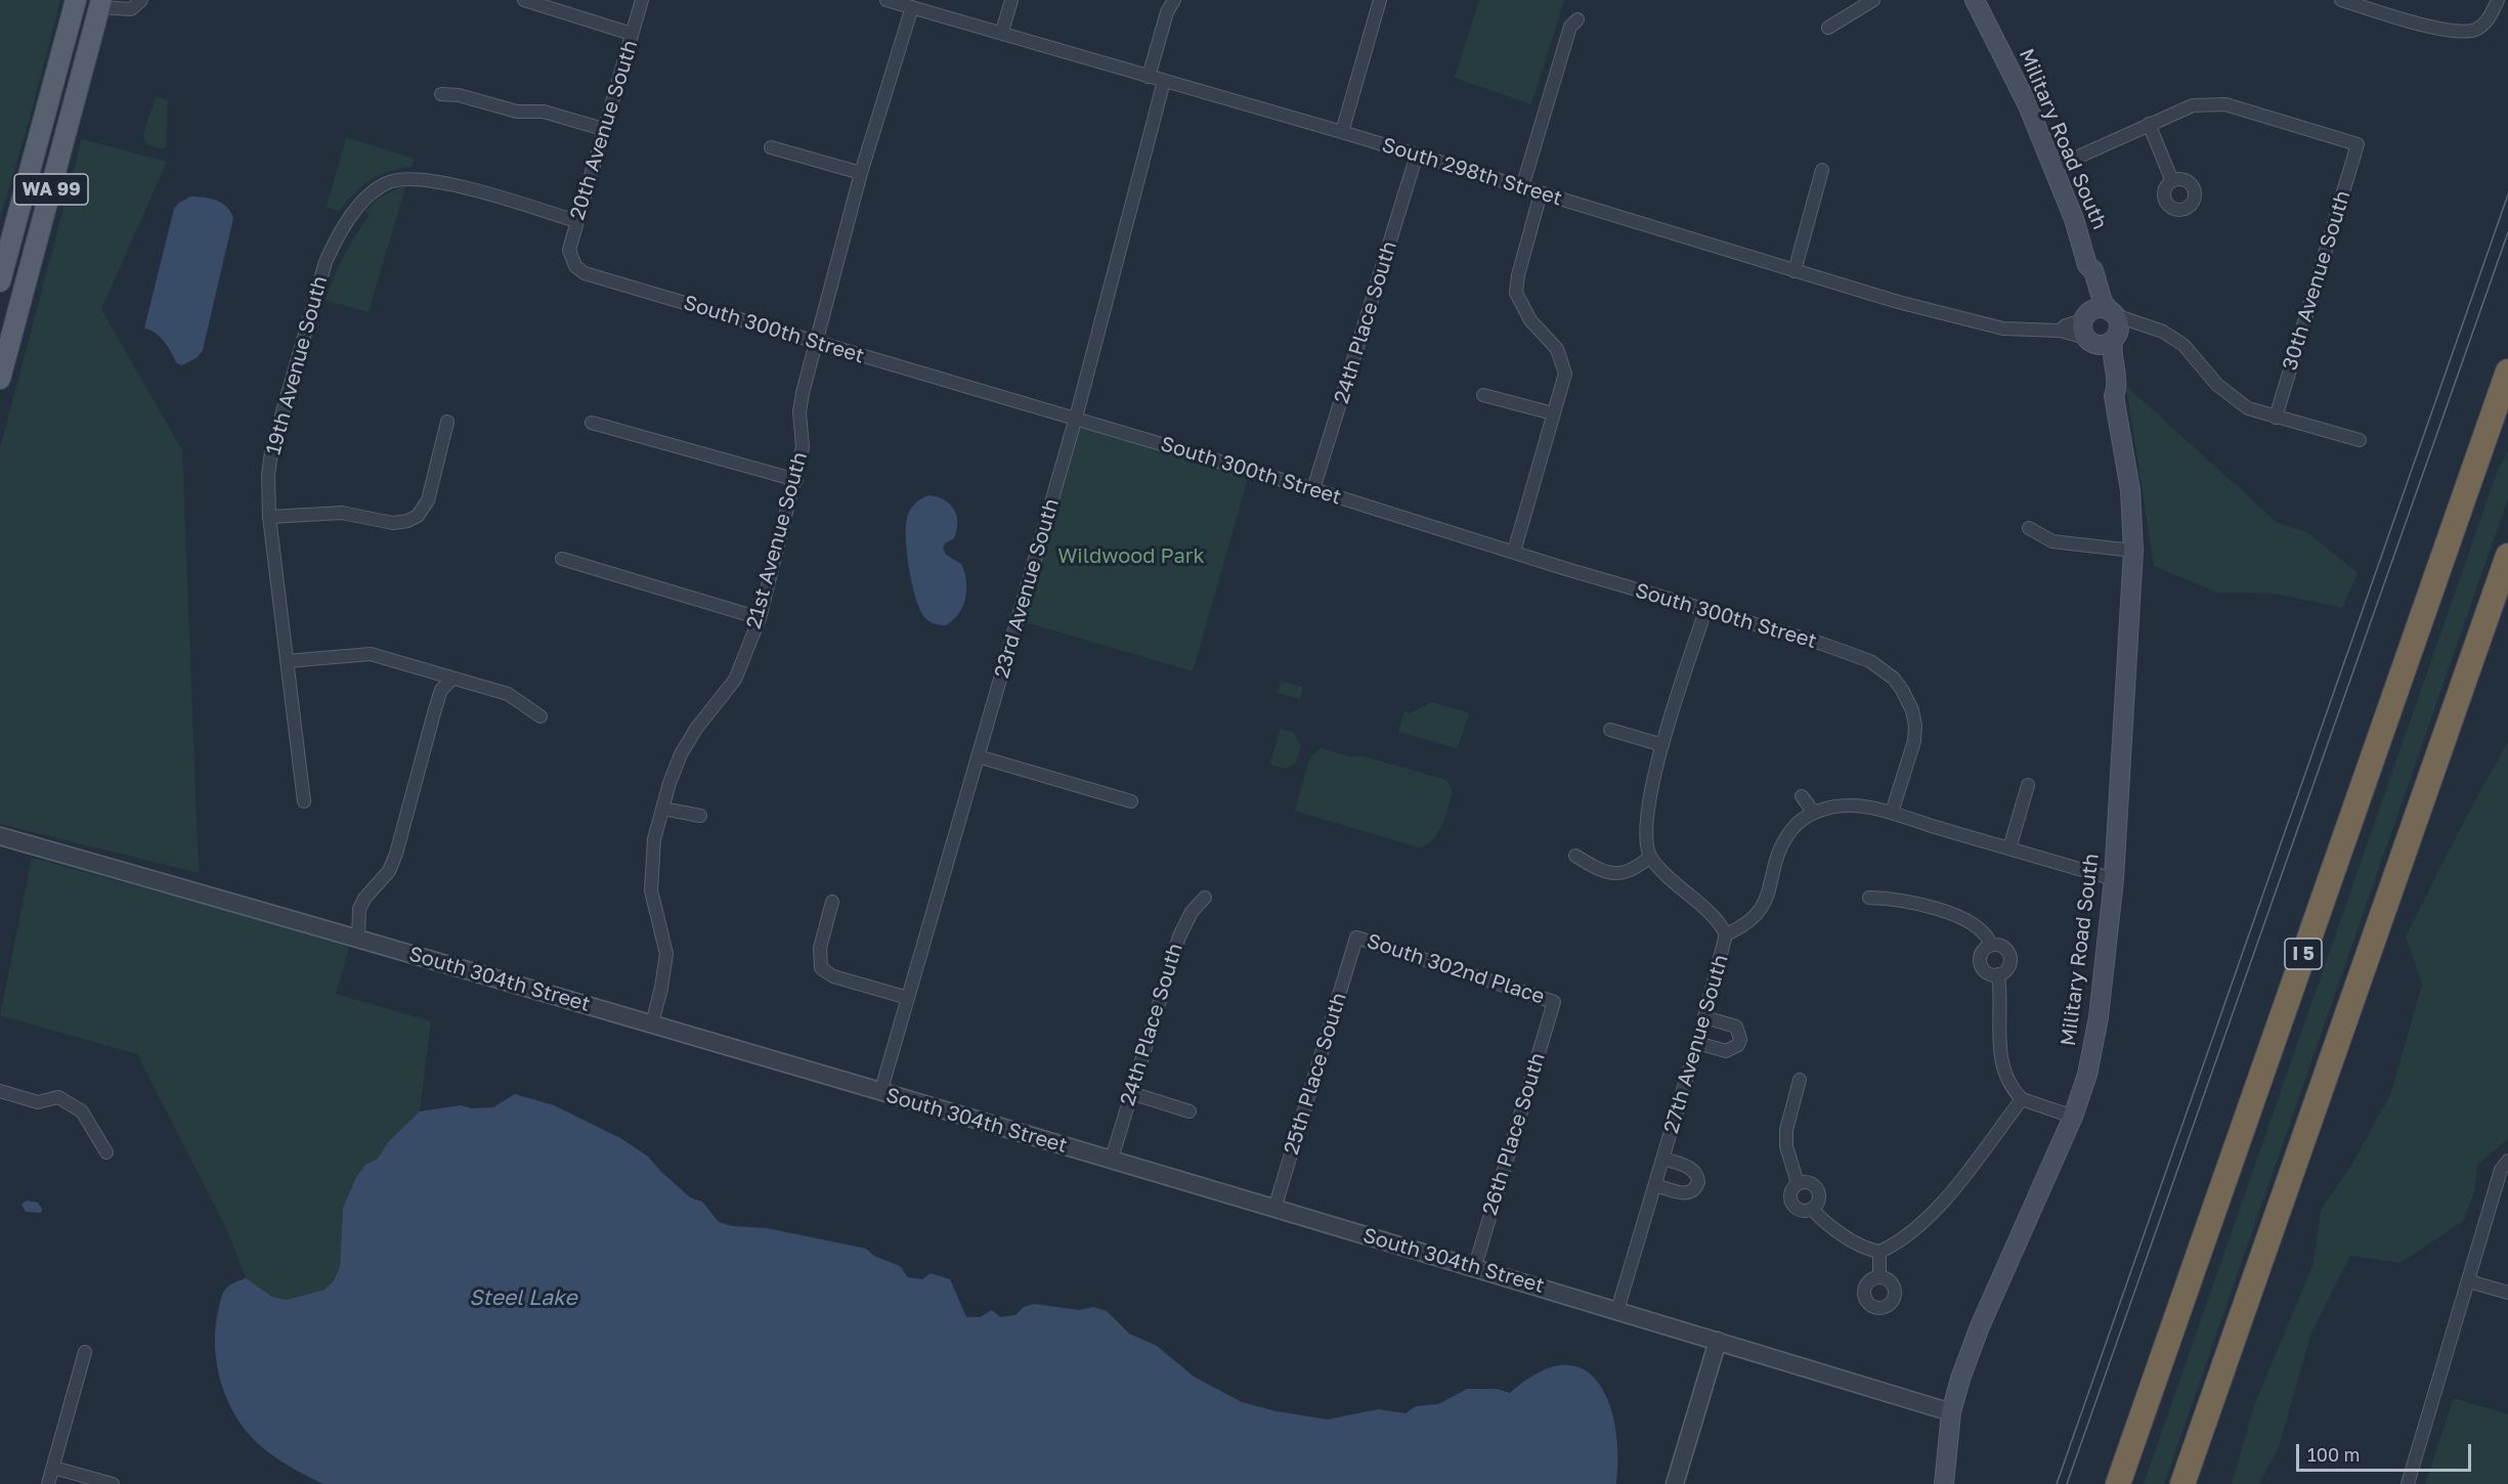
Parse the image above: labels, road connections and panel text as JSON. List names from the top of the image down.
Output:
{
  "streets": {
    "highway": ["I 5"],
    "main road": ["Military Road South", "WA 99"],
    "street": [
      "20th Avenue South",
      "South 298th Street",
      "30th Avenue South",
      "24th Place South",
      "South 300th Street",
      "19th Avenue South",
      "21st Avenue South",
      "23rd Avenue South",
      "South 302nd Place",
      "South 304th Street",
      "27th Avenue South",
      "25th Place South",
      "26th Place South"
    ]
  },
  "crossings": [
    ["20th Avenue South", "South 300th Street"],
    ["20th Avenue South", "19th Avenue South"],
    ["Military Road South", "South 298th Street"],
    ["Military Road South", "South 304th Street"],
    ["Military Road South", "27th Avenue South"],
    ["South 298th Street", "24th Place South"],
    ["South 298th Street", "21st Avenue South"],
    ["South 298th Street", "23rd Avenue South"],
    ["24th Place South", "South 300th Street"],
    ["24th Place South", "South 304th Street"],
    ["South 300th Street", "21st Avenue South"],
    ["South 300th Street", "23rd Avenue South"],
    ["South 300th Street", "27th Avenue South"],
    ["21st Avenue South", "South 304th Street"],
    ["23rd Avenue South", "South 304th Street"],
    ["South 302nd Place", "25th Place South"],
    ["South 302nd Place", "26th Place South"],
    ["South 304th Street", "27th Avenue South"],
    ["South 304th Street", "25th Place South"],
    ["South 304th Street", "26th Place South"]
  ],
  "water": ["Steel Lake"],
  "parks": ["Wildwood Park"],
  "scale_bar": "100 m"
}
